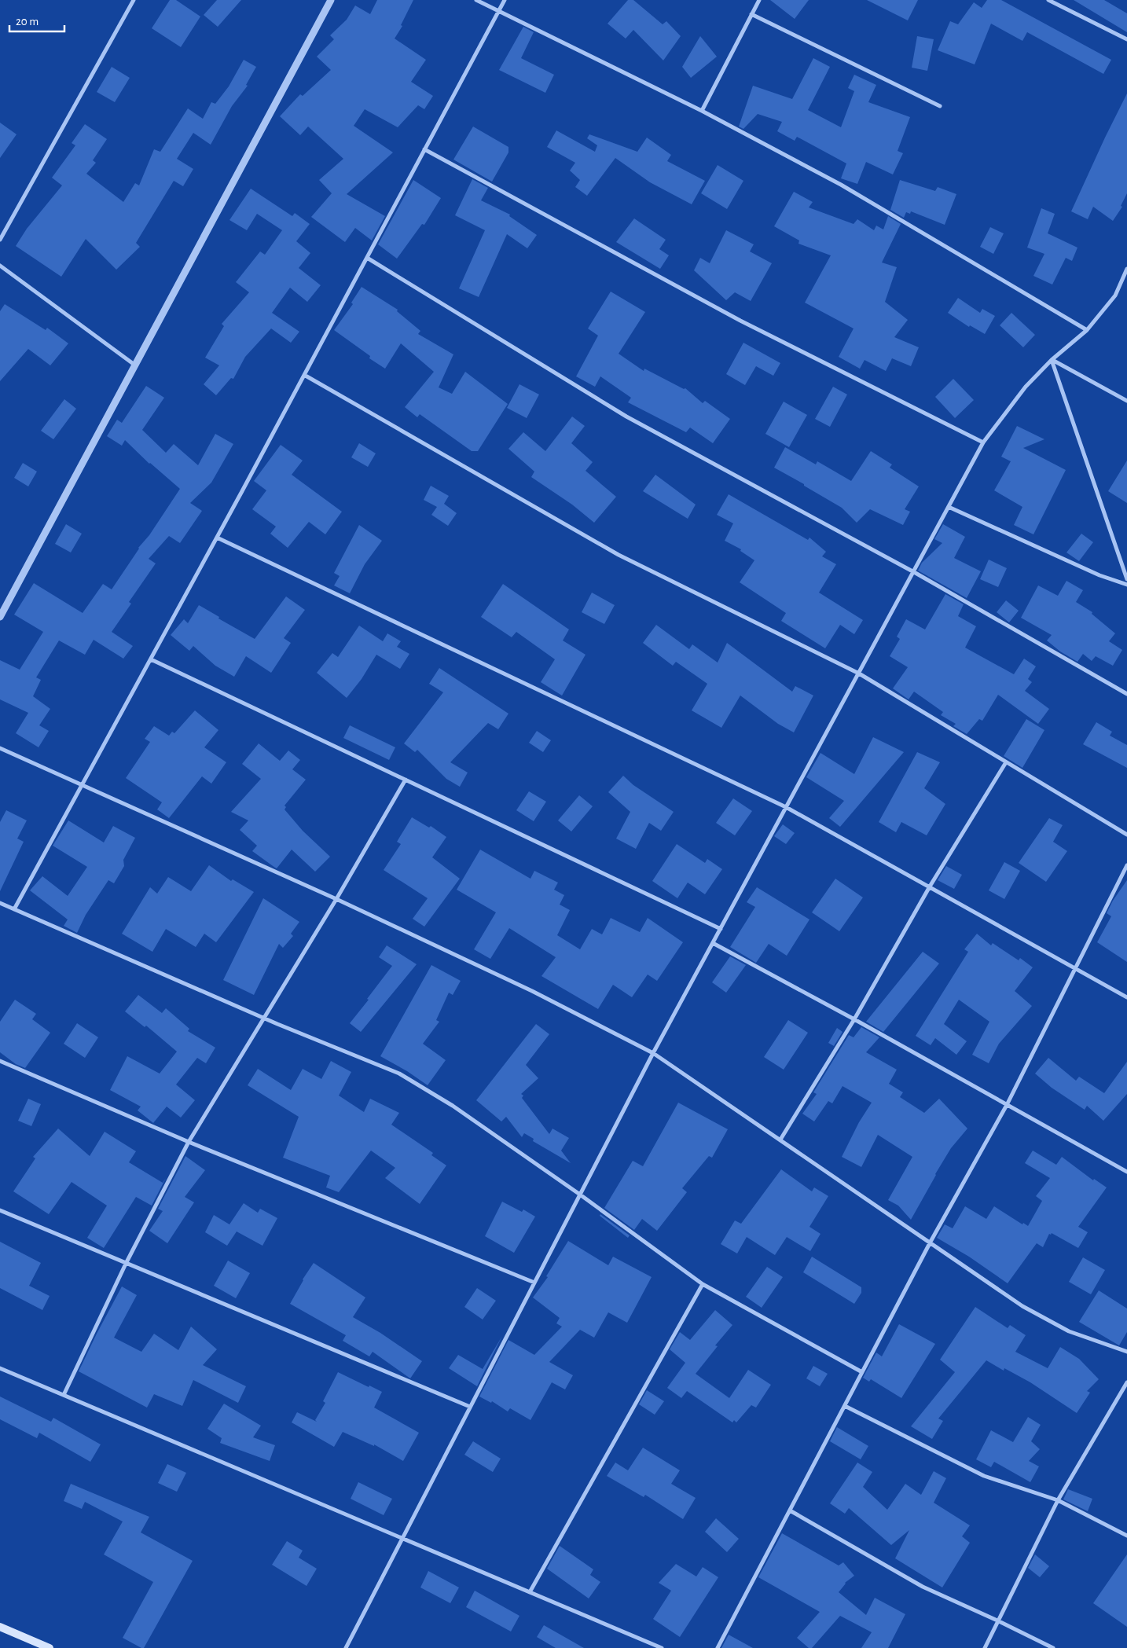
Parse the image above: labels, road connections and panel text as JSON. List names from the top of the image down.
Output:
{
  "scale_bar": "20 m"
}
